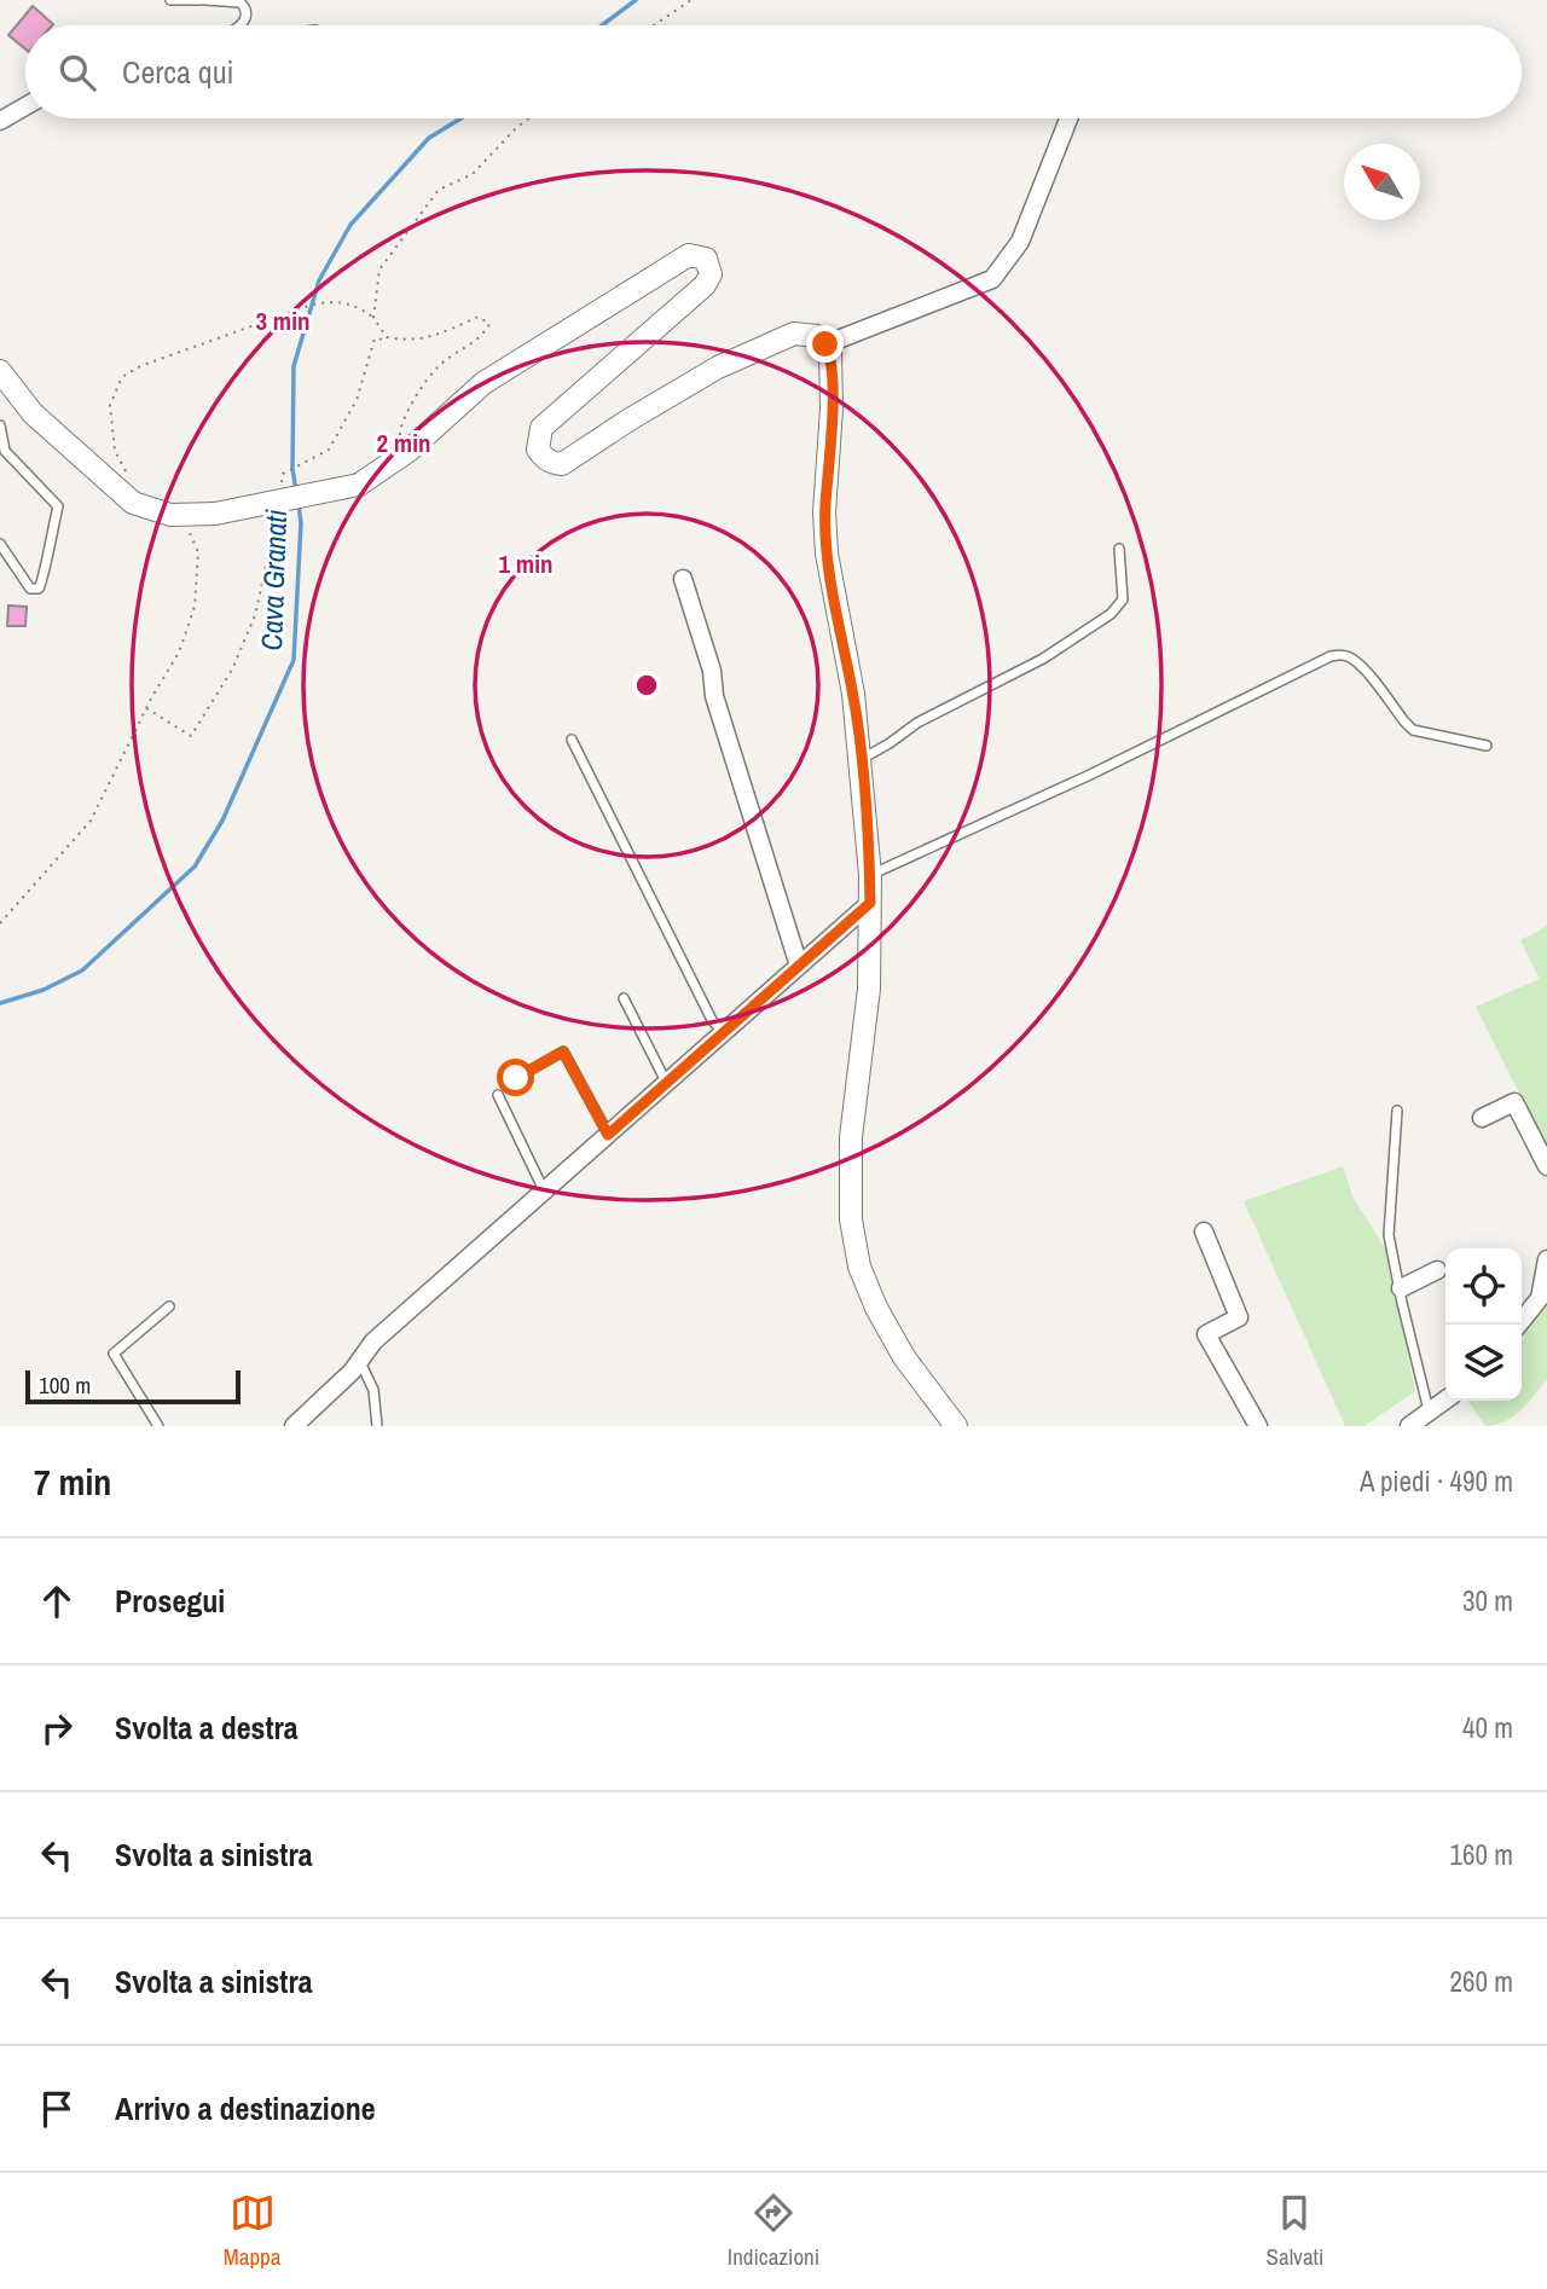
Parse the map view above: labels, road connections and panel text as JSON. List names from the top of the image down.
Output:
{
  "water": ["Cava Granati"],
  "scale_bar": "100 m",
  "north": "top left",
  "page": {
    "search": "Cerca qui",
    "scale": "100 m",
    "heading": ["7 min", "A piedi · 490 m"],
    "list": [
      ["Prosegui", "30 m"],
      ["Svolta a destra", "40 m"],
      ["Svolta a sinistra", "160 m"],
      ["Svolta a sinistra", "260 m"],
      "Arrivo a destinazione"
    ],
    "nav": ["Mappa", "Indicazioni", "Salvati"]
  },
  "rings": ["3 min", "2 min", "1 min"]
}
